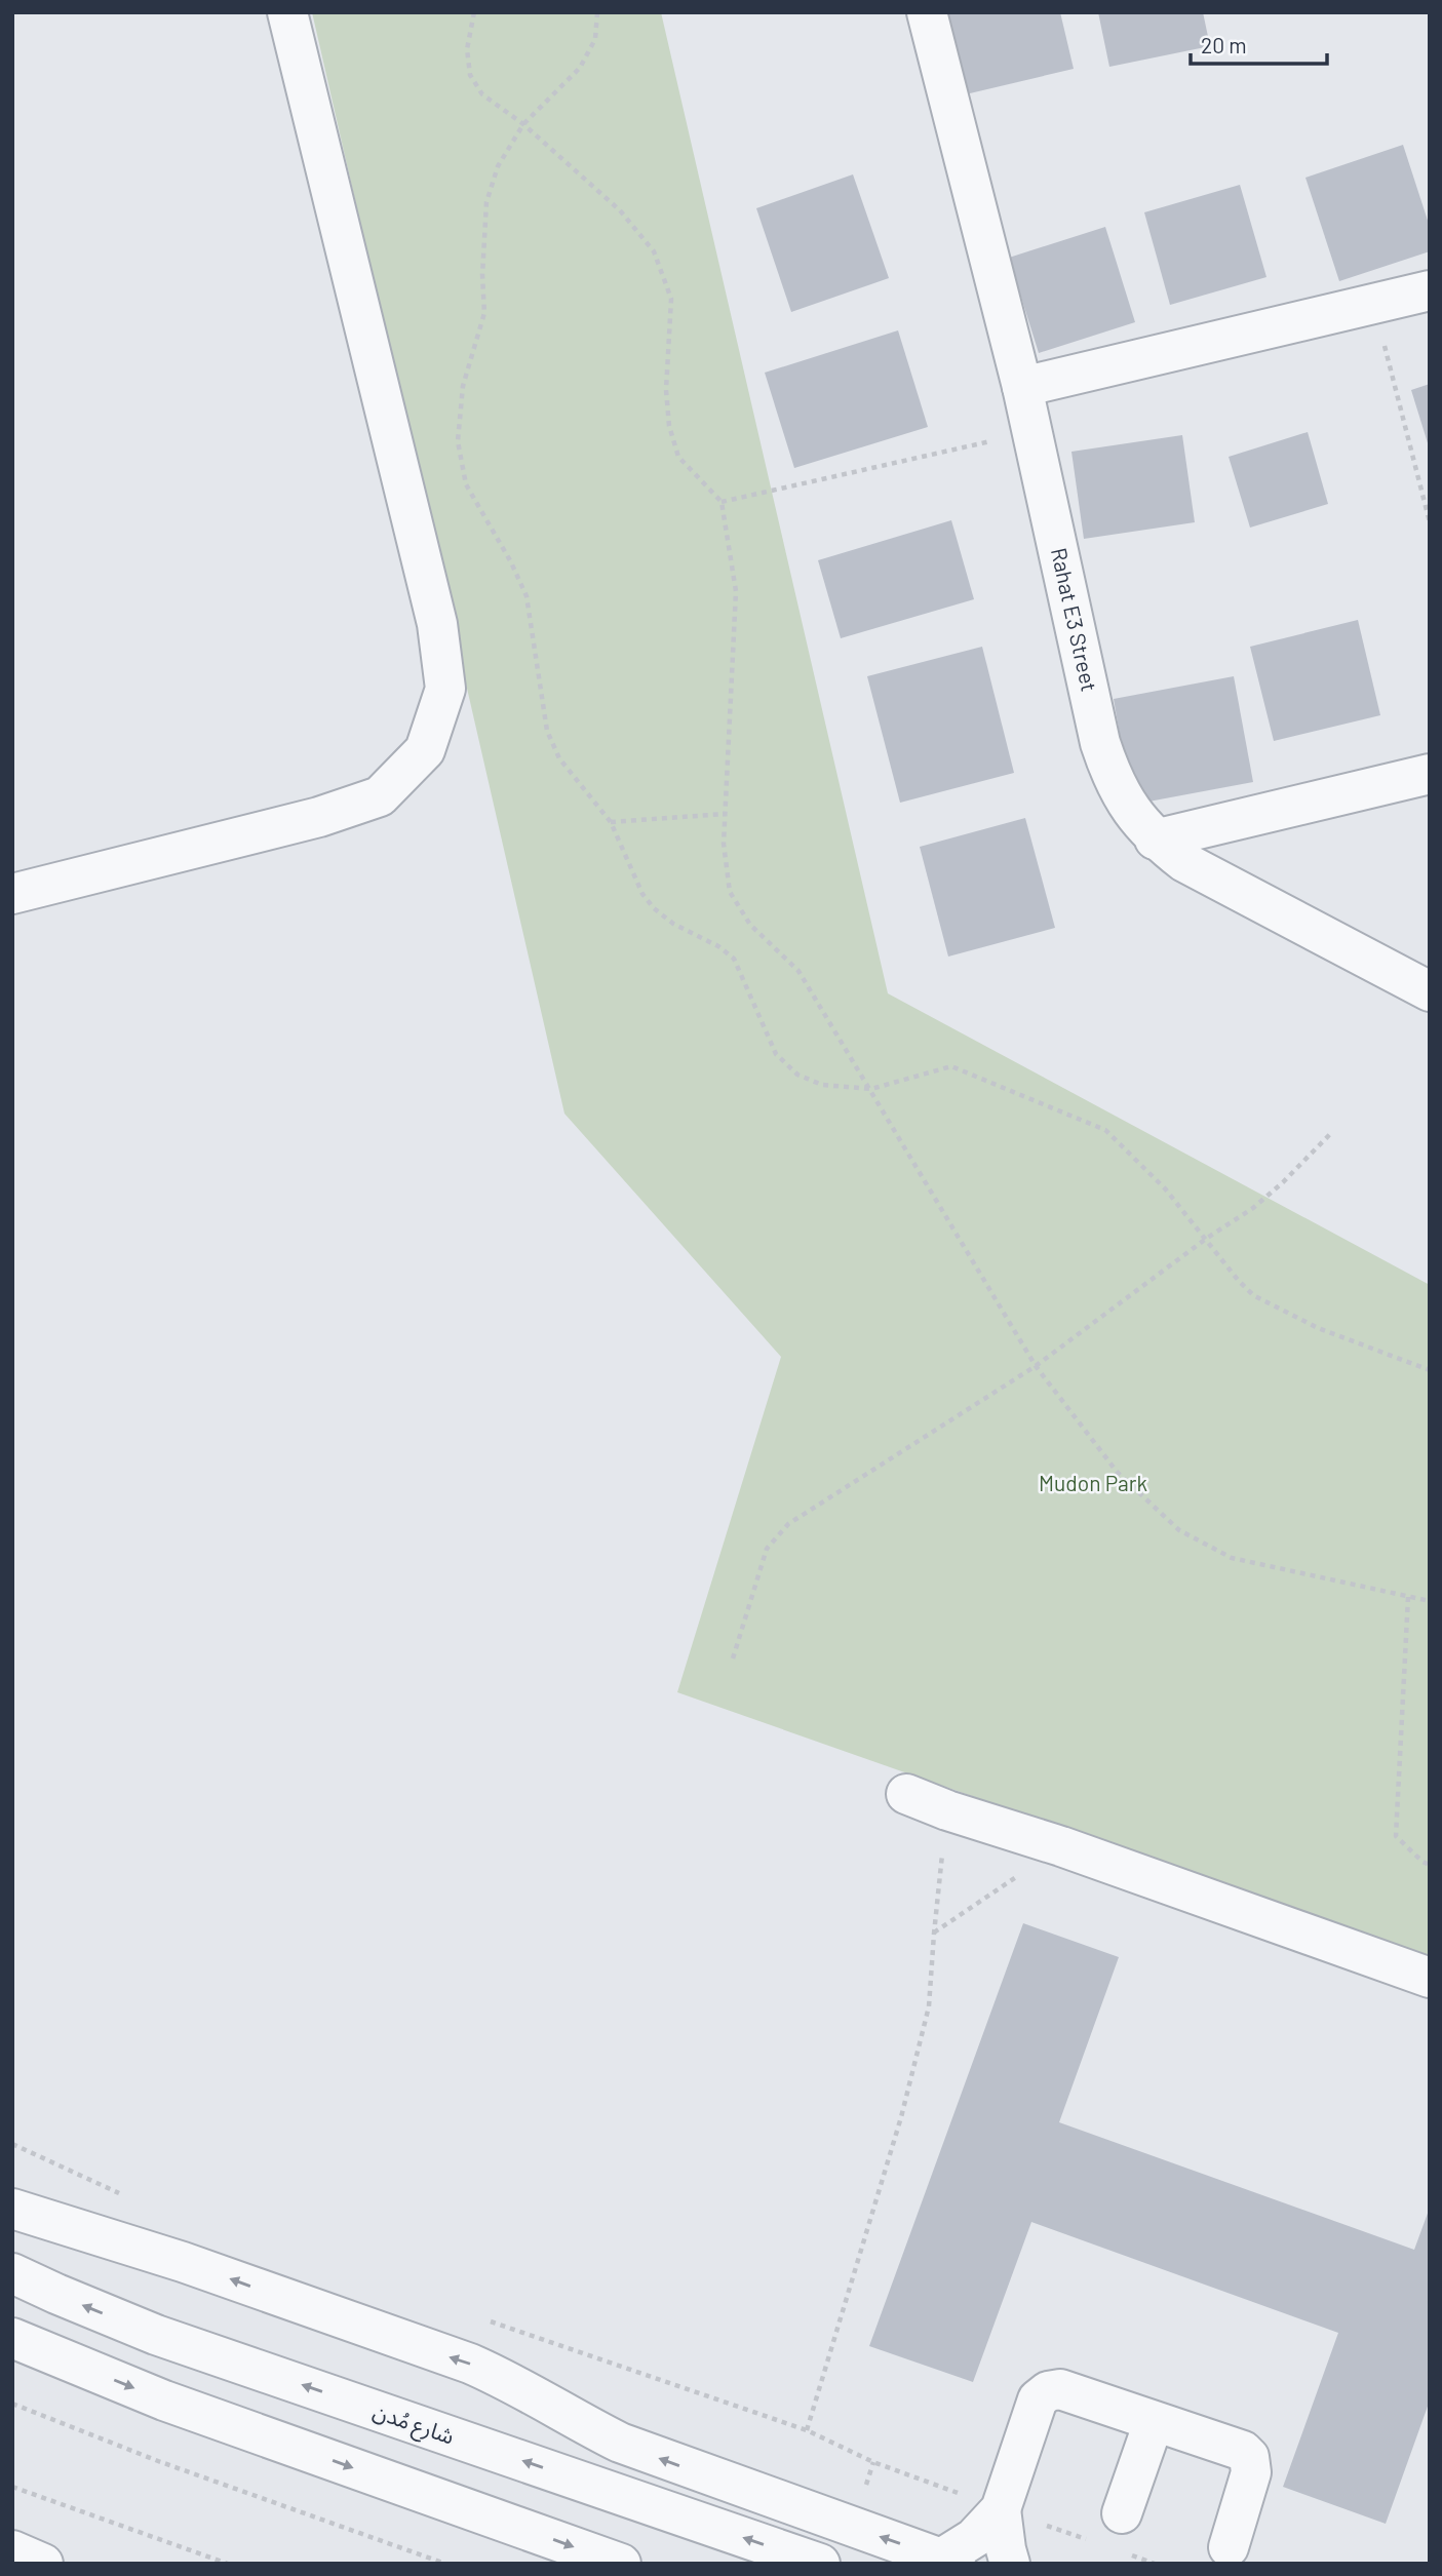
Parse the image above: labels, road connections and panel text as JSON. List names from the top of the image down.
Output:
{
  "streets": {
    "street": ["Rahat E3 Street", "شارع مُدن"]
  },
  "parks": ["Mudon Park"],
  "scale_bar": "20 m"
}
